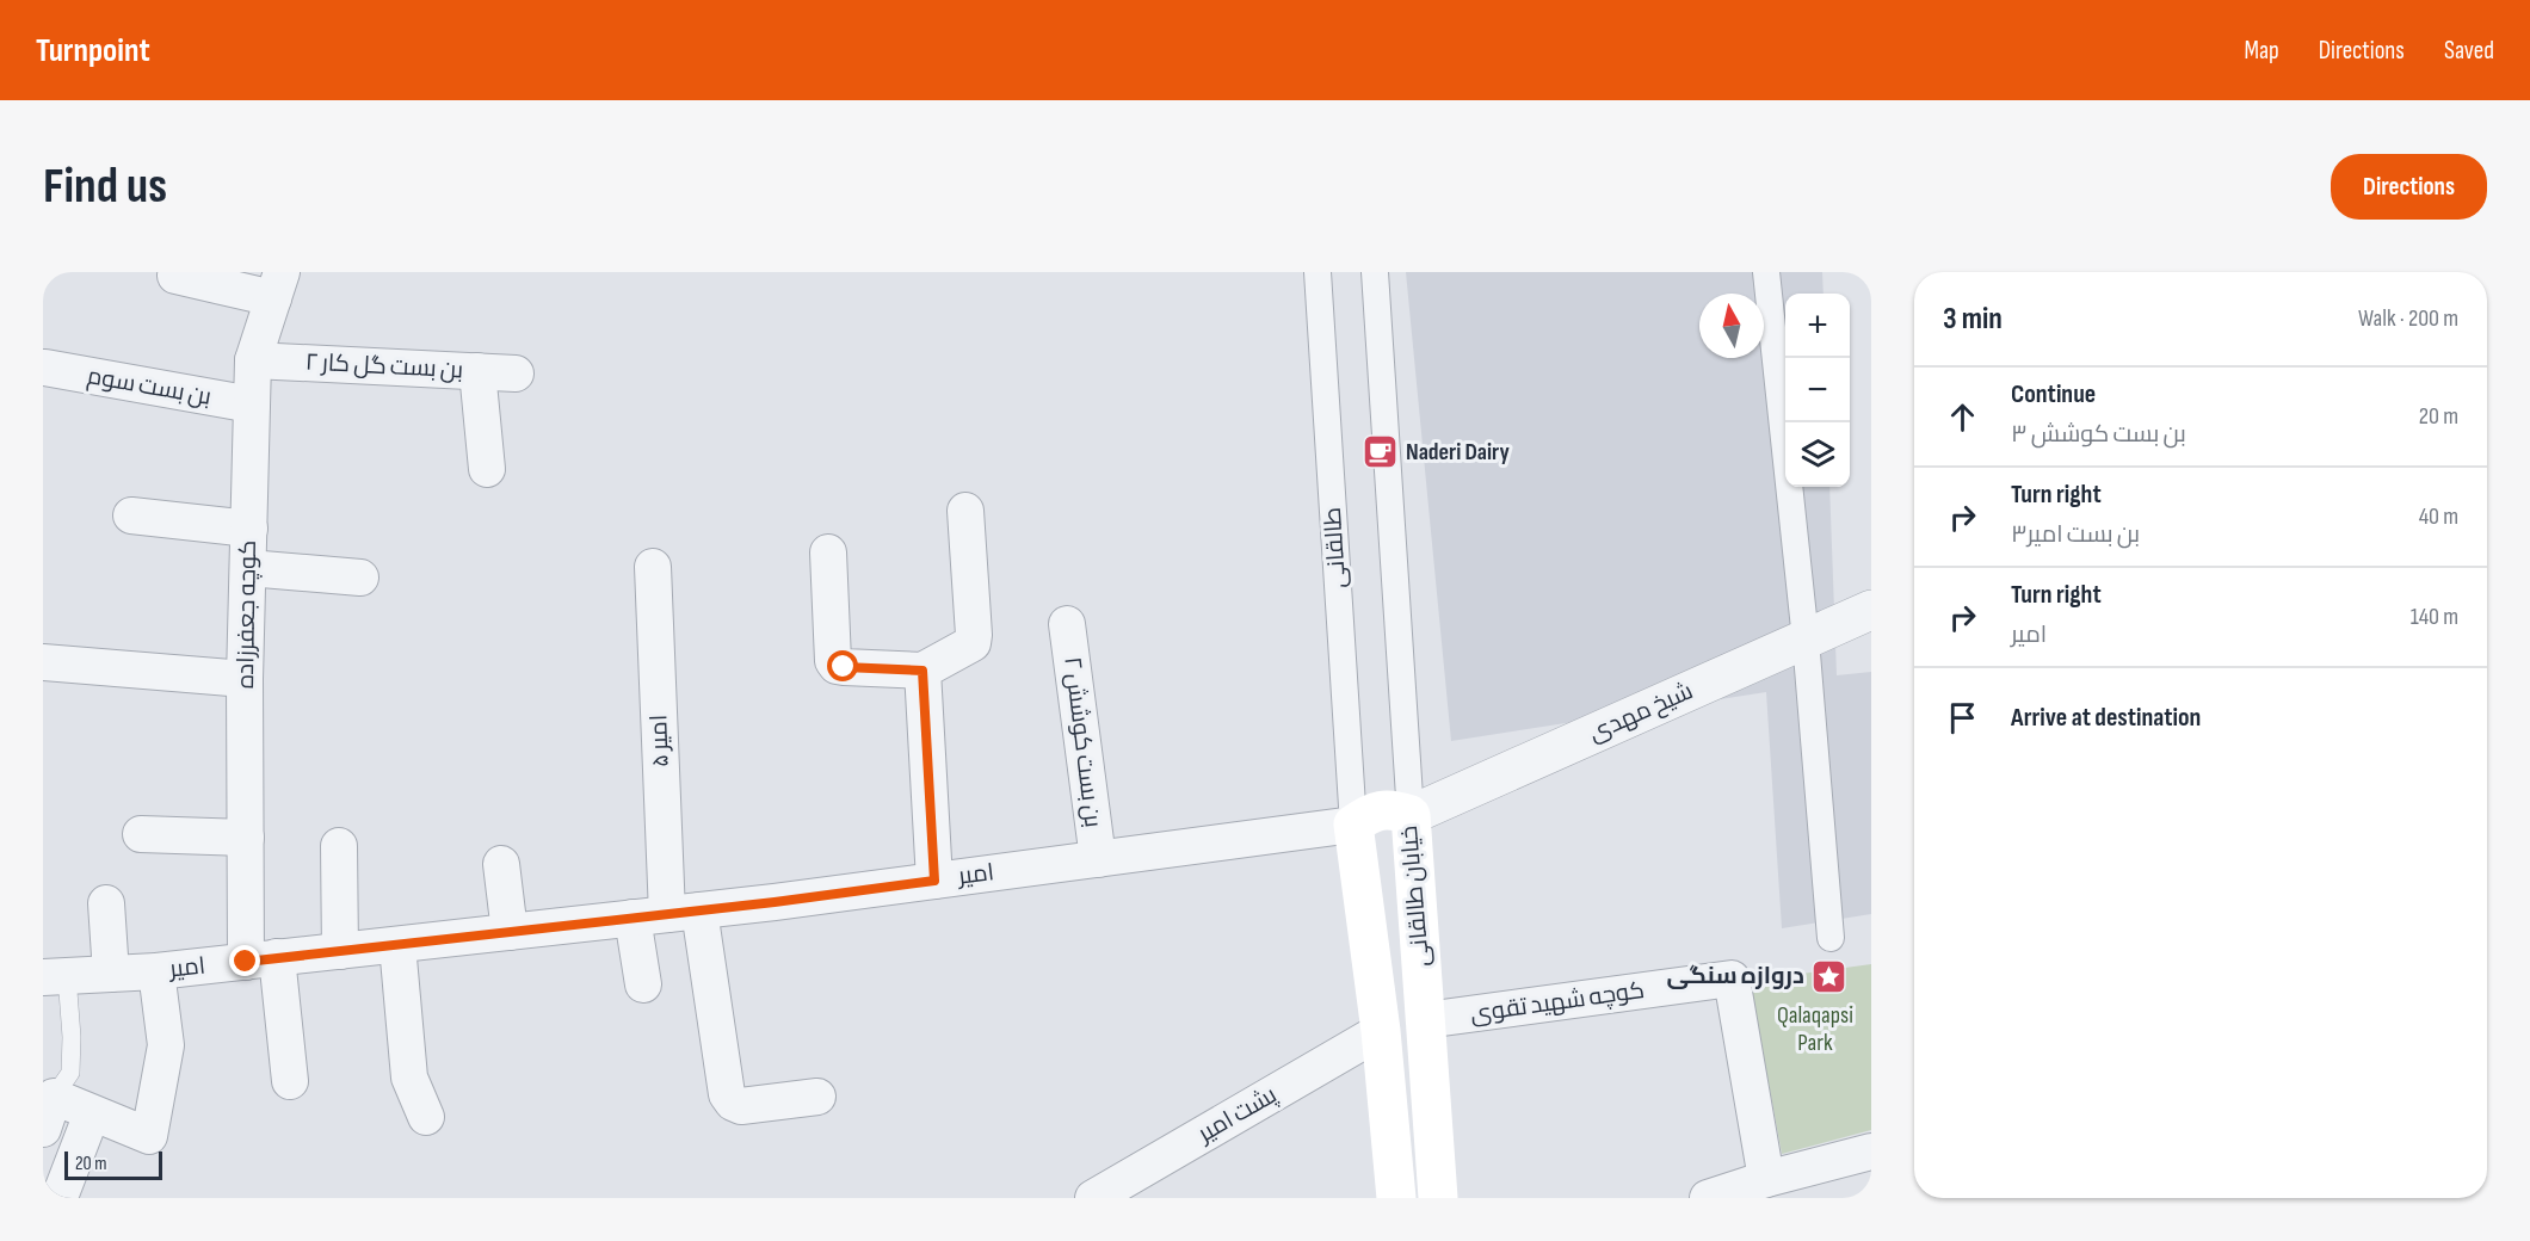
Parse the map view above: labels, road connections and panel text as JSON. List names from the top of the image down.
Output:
{
  "streets": {
    "main road": ["خیابان طالقانی"],
    "street": [
      "بن بست گل کار ۲",
      "بن بست سوم",
      "طالقانی",
      "کوچه جعفرزاده",
      "شیخ مهدی",
      "امیر ۵",
      "بن بست کوشش ۲",
      "امیر",
      "کوچه شهید تقوی",
      "پشت امیر"
    ]
  },
  "crossings": [
    ["بن بست گل کار ۲", "کوچه جعفرزاده"],
    ["بن بست سوم", "کوچه جعفرزاده"],
    ["طالقانی", "امیر"],
    ["طالقانی", "خیابان طالقانی"],
    ["کوچه جعفرزاده", "امیر"],
    ["شیخ مهدی", "خیابان طالقانی"],
    ["امیر ۵", "امیر"],
    ["بن بست کوشش ۲", "امیر"],
    ["امیر", "خیابان طالقانی"],
    ["خیابان طالقانی", "کوچه شهید تقوی"],
    ["خیابان طالقانی", "پشت امیر"]
  ],
  "parks": ["Qalaqapsi Park"],
  "places": {
    "cafe": ["Naderi Dairy"],
    "place": ["دروازه سنگی"]
  },
  "scale_bar": "20 m",
  "north": "top",
  "page": {
    "header": "Turnpoint",
    "nav": ["Map", "Directions", "Saved"],
    "buttons": "Directions",
    "title": "Find us",
    "heading": ["3 min", "Walk · 200 m"],
    "map_buttons": ["+", "−"],
    "list": [
      ["Continue", "بن بست کوشش ۳", "20 m"],
      ["Turn right", "بن بست امیر۳", "40 m"],
      ["Turn right", "امیر", "140 m"],
      "Arrive at destination"
    ],
    "scale": "20 m"
  }
}
